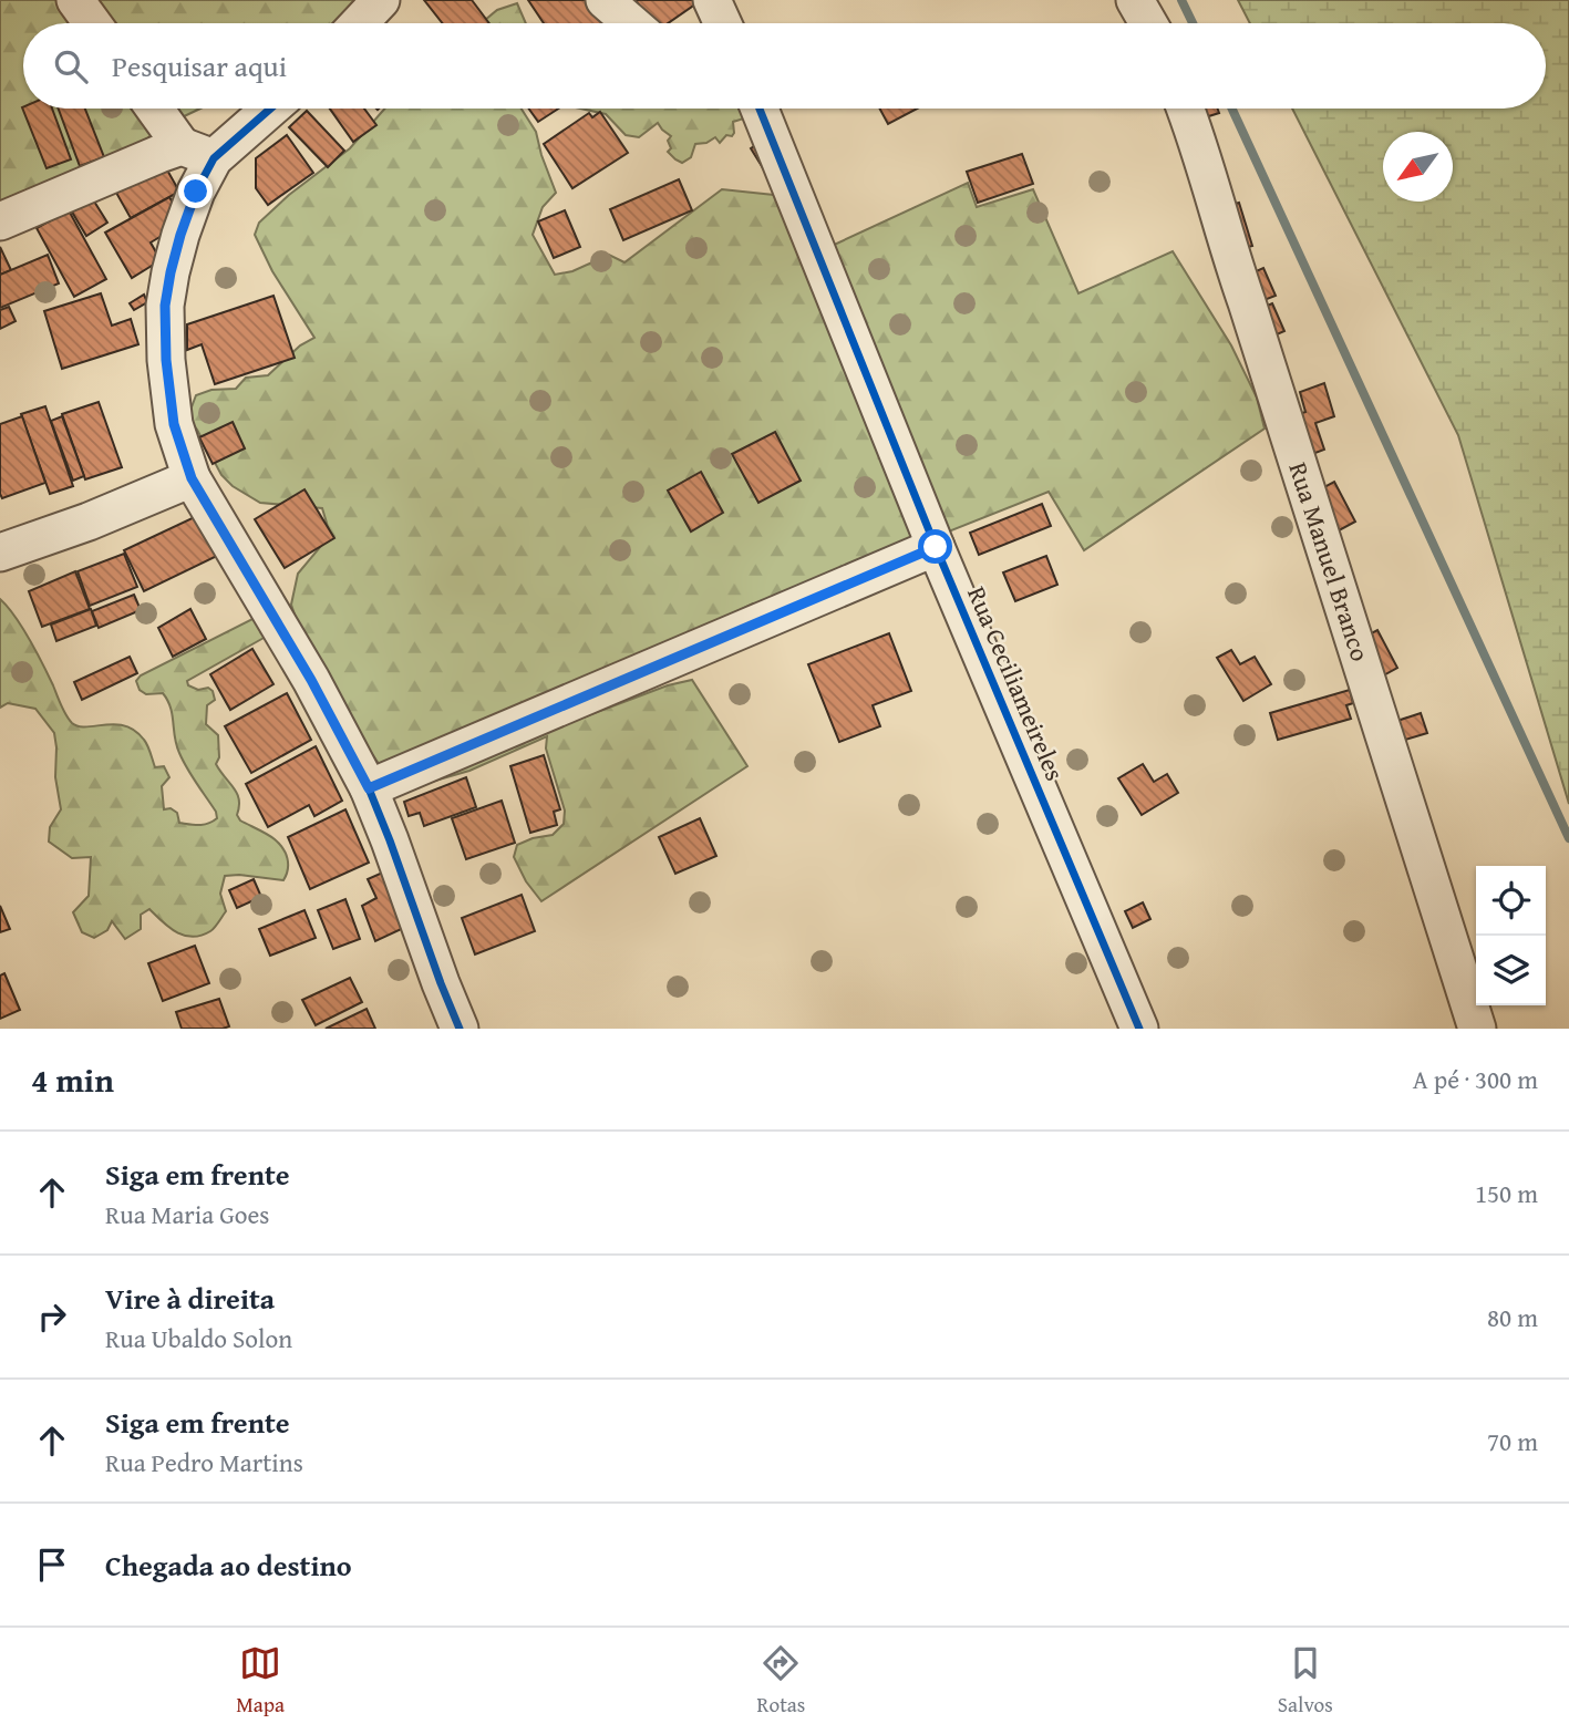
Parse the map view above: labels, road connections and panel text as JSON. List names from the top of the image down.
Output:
{
  "streets": {
    "street": ["Rua Manuel Branco", "Rua Ceciliameireles"]
  },
  "north": "bottom left",
  "page": {
    "search": "Pesquisar aqui",
    "heading": ["4 min", "A pé · 300 m"],
    "list": [
      ["Siga em frente", "Rua Maria Goes", "150 m"],
      ["Vire à direita", "Rua Ubaldo Solon", "80 m"],
      ["Siga em frente", "Rua Pedro Martins", "70 m"],
      "Chegada ao destino"
    ],
    "nav": ["Mapa", "Rotas", "Salvos"]
  }
}
